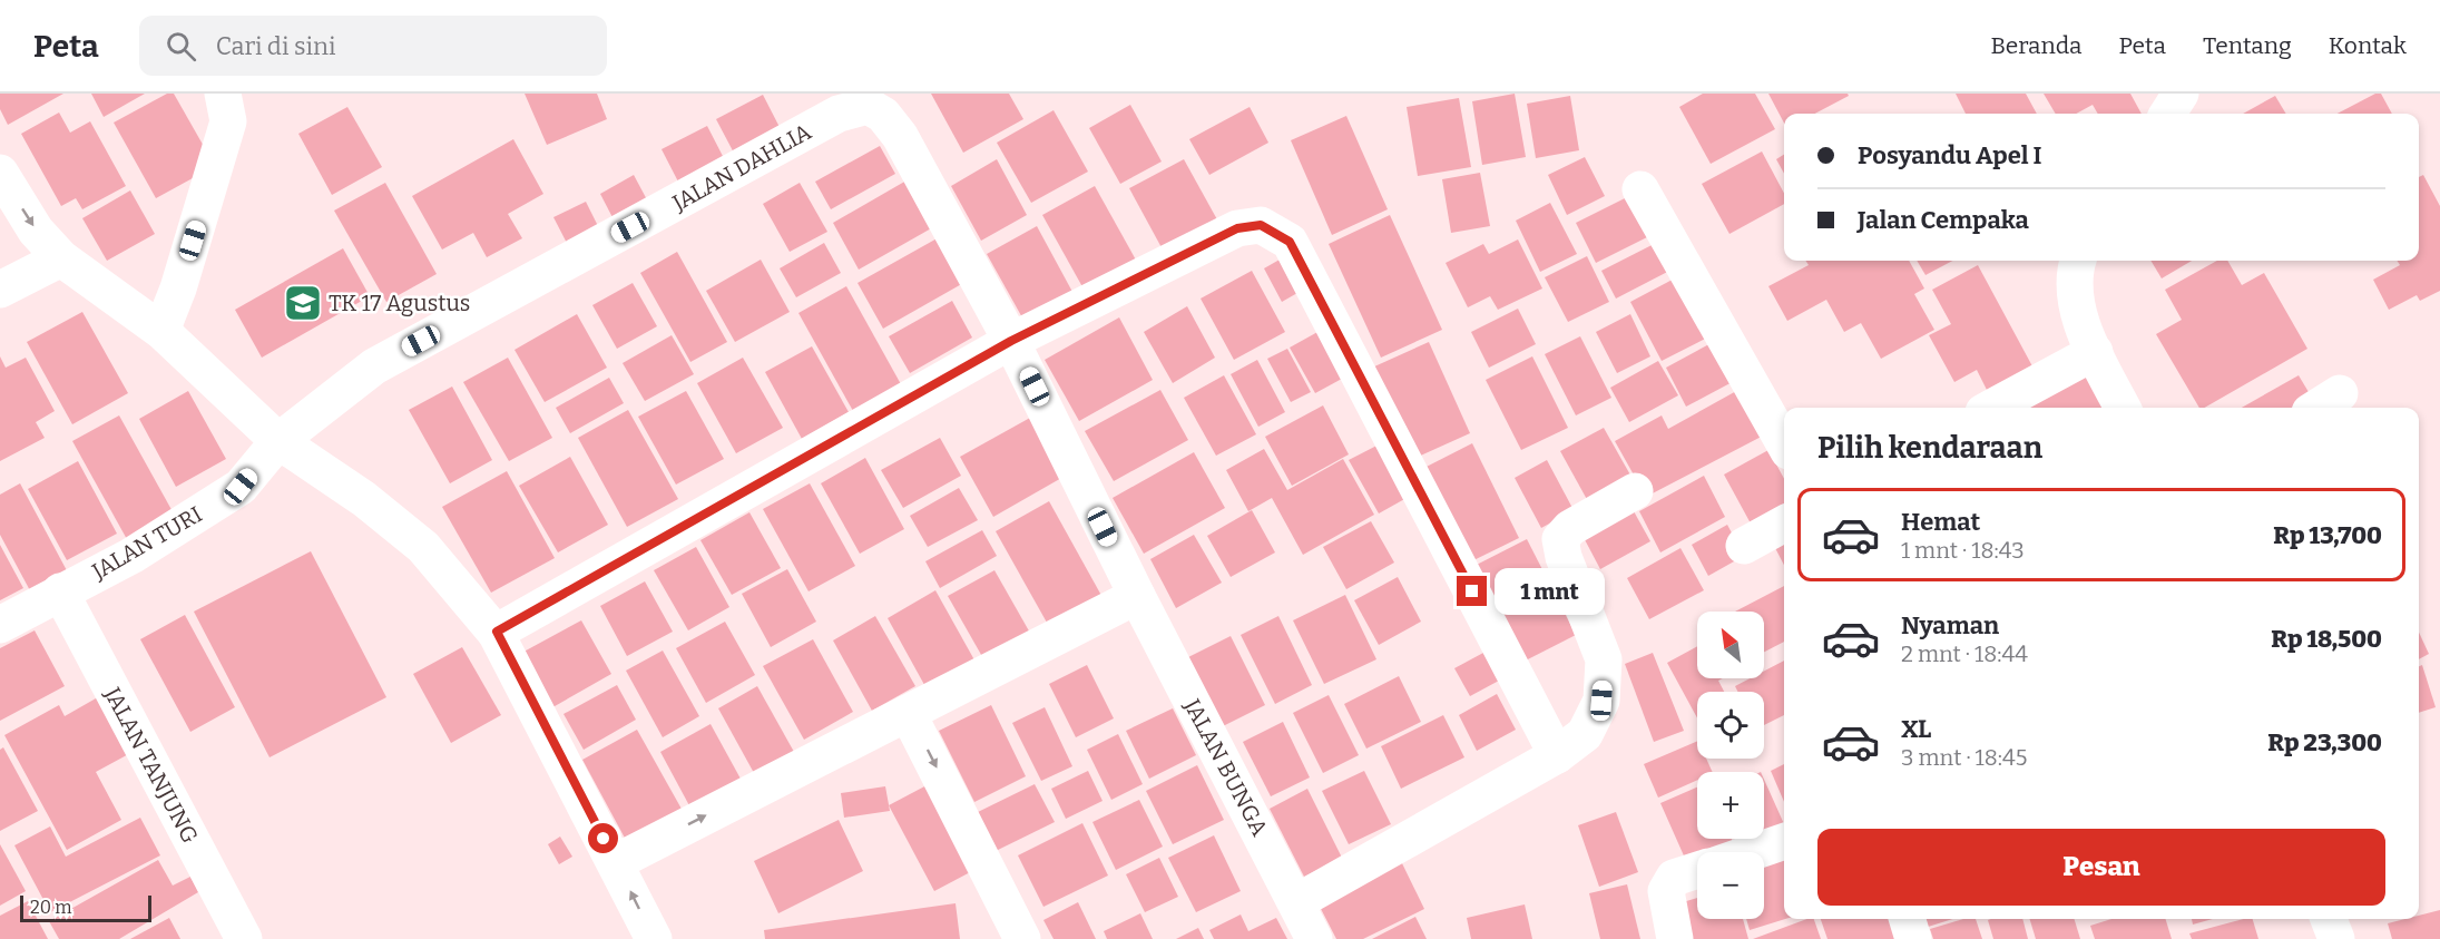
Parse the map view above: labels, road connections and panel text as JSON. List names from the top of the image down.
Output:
{
  "streets": {
    "street": [
      "JALAN DAHLIA",
      "JALAN TURI",
      "JALAN TANJUNG",
      "JALAN BUNGA"
    ]
  },
  "crossings": [
    ["JALAN DAHLIA", "JALAN TURI"],
    ["JALAN DAHLIA", "JALAN BUNGA"],
    ["JALAN TURI", "JALAN TANJUNG"]
  ],
  "places": {
    "school or university": ["TK 17 Agustus"]
  },
  "scale_bar": "20 m",
  "north": "top left",
  "page": {
    "header": "Peta",
    "search": "Cari di sini",
    "nav": [
      "Beranda",
      "Peta",
      "Tentang",
      "Kontak"
    ],
    "banner": ["Posyandu Apel I", "Jalan Cempaka"],
    "heading": "Pilih kendaraan",
    "list": [
      {
        "name": "Hemat",
        "note": "1 mnt · 18:43",
        "value": "Rp 13,700"
      },
      {
        "name": "Nyaman",
        "note": "2 mnt · 18:44",
        "value": "Rp 18,500"
      },
      {
        "name": "XL",
        "note": "3 mnt · 18:45",
        "value": "Rp 23,300"
      }
    ],
    "bubble": "1 mnt",
    "map_buttons": ["+", "−"],
    "buttons": "Pesan",
    "scale": "20 m"
  }
}
